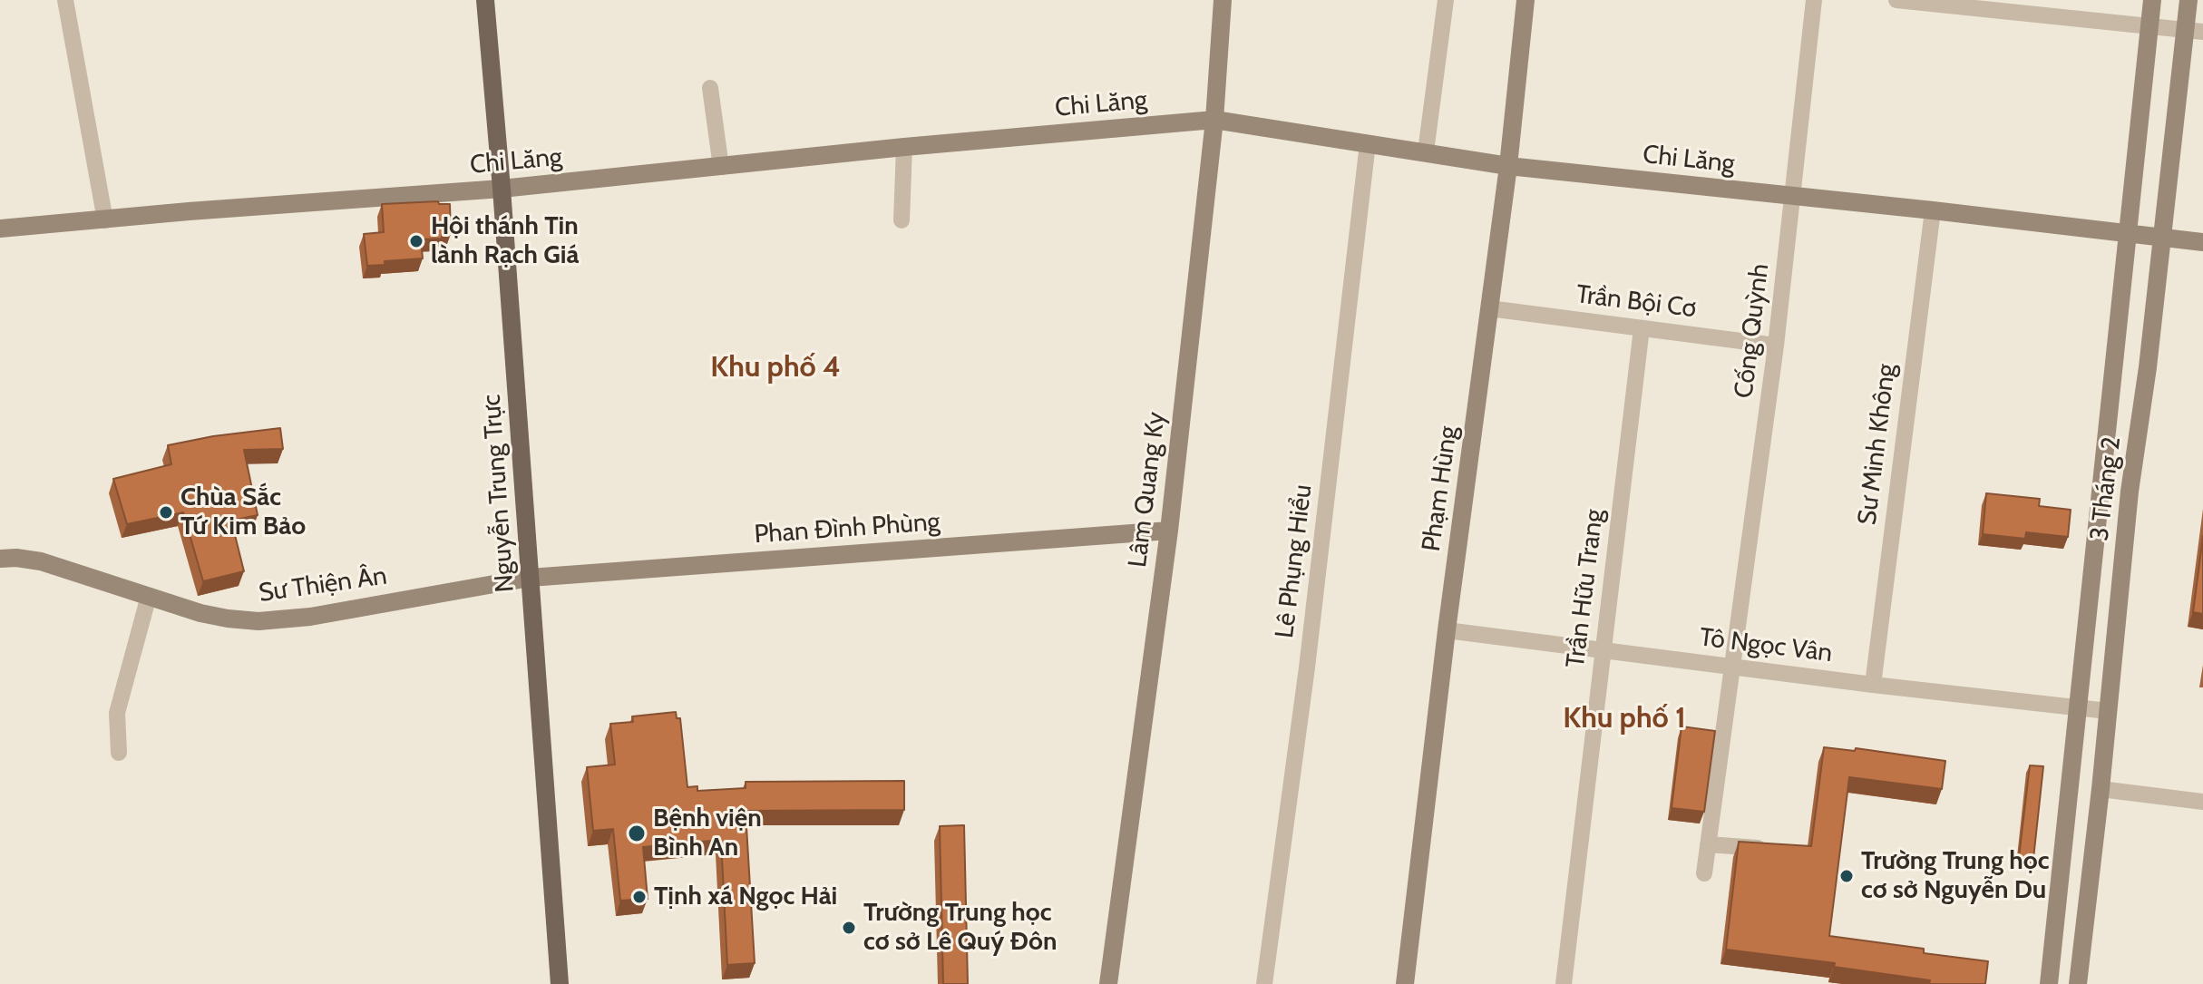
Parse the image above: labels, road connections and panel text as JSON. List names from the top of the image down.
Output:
{
  "streets": {
    "main road": ["Nguyễn Trung Trực"],
    "street": [
      "Chi Lăng",
      "Trần Bội Cơ",
      "Cống Quỳnh",
      "Sư Minh Không",
      "Phạm Hùng",
      "3 Tháng 2",
      "Lâm Quang Ky",
      "Phan Đình Phùng",
      "Lê Phụng Hiểu",
      "Sư Thiện Ân",
      "Trần Hữu Trang",
      "Tô Ngọc Vân"
    ]
  },
  "crossings": [
    ["Chi Lăng", "Cống Quỳnh"],
    ["Chi Lăng", "Sư Minh Không"],
    ["Chi Lăng", "Phạm Hùng"],
    ["Chi Lăng", "3 Tháng 2"],
    ["Chi Lăng", "Lâm Quang Ky"],
    ["Chi Lăng", "Nguyễn Trung Trực"],
    ["Chi Lăng", "Lê Phụng Hiểu"],
    ["Trần Bội Cơ", "Cống Quỳnh"],
    ["Trần Bội Cơ", "Phạm Hùng"],
    ["Trần Bội Cơ", "Trần Hữu Trang"],
    ["Cống Quỳnh", "Tô Ngọc Vân"],
    ["Sư Minh Không", "Tô Ngọc Vân"],
    ["Phạm Hùng", "Tô Ngọc Vân"],
    ["3 Tháng 2", "Tô Ngọc Vân"],
    ["Lâm Quang Ky", "Phan Đình Phùng"],
    ["Nguyễn Trung Trực", "Phan Đình Phùng"],
    ["Nguyễn Trung Trực", "Sư Thiện Ân"],
    ["Phan Đình Phùng", "Sư Thiện Ân"],
    ["Trần Hữu Trang", "Tô Ngọc Vân"]
  ],
  "districts": ["Khu phố 4", "Khu phố 1"],
  "places": [
    "Hội thánh Tin lành Rạch Giá",
    "Chùa Sắc Tứ Kim Bảo",
    "Bệnh viện Bình An",
    "Trường Trung học cơ sở Nguyễn Du",
    "Tịnh xá Ngọc Hải",
    "Trường Trung học cơ sở Lê Quý Đôn"
  ]
}
